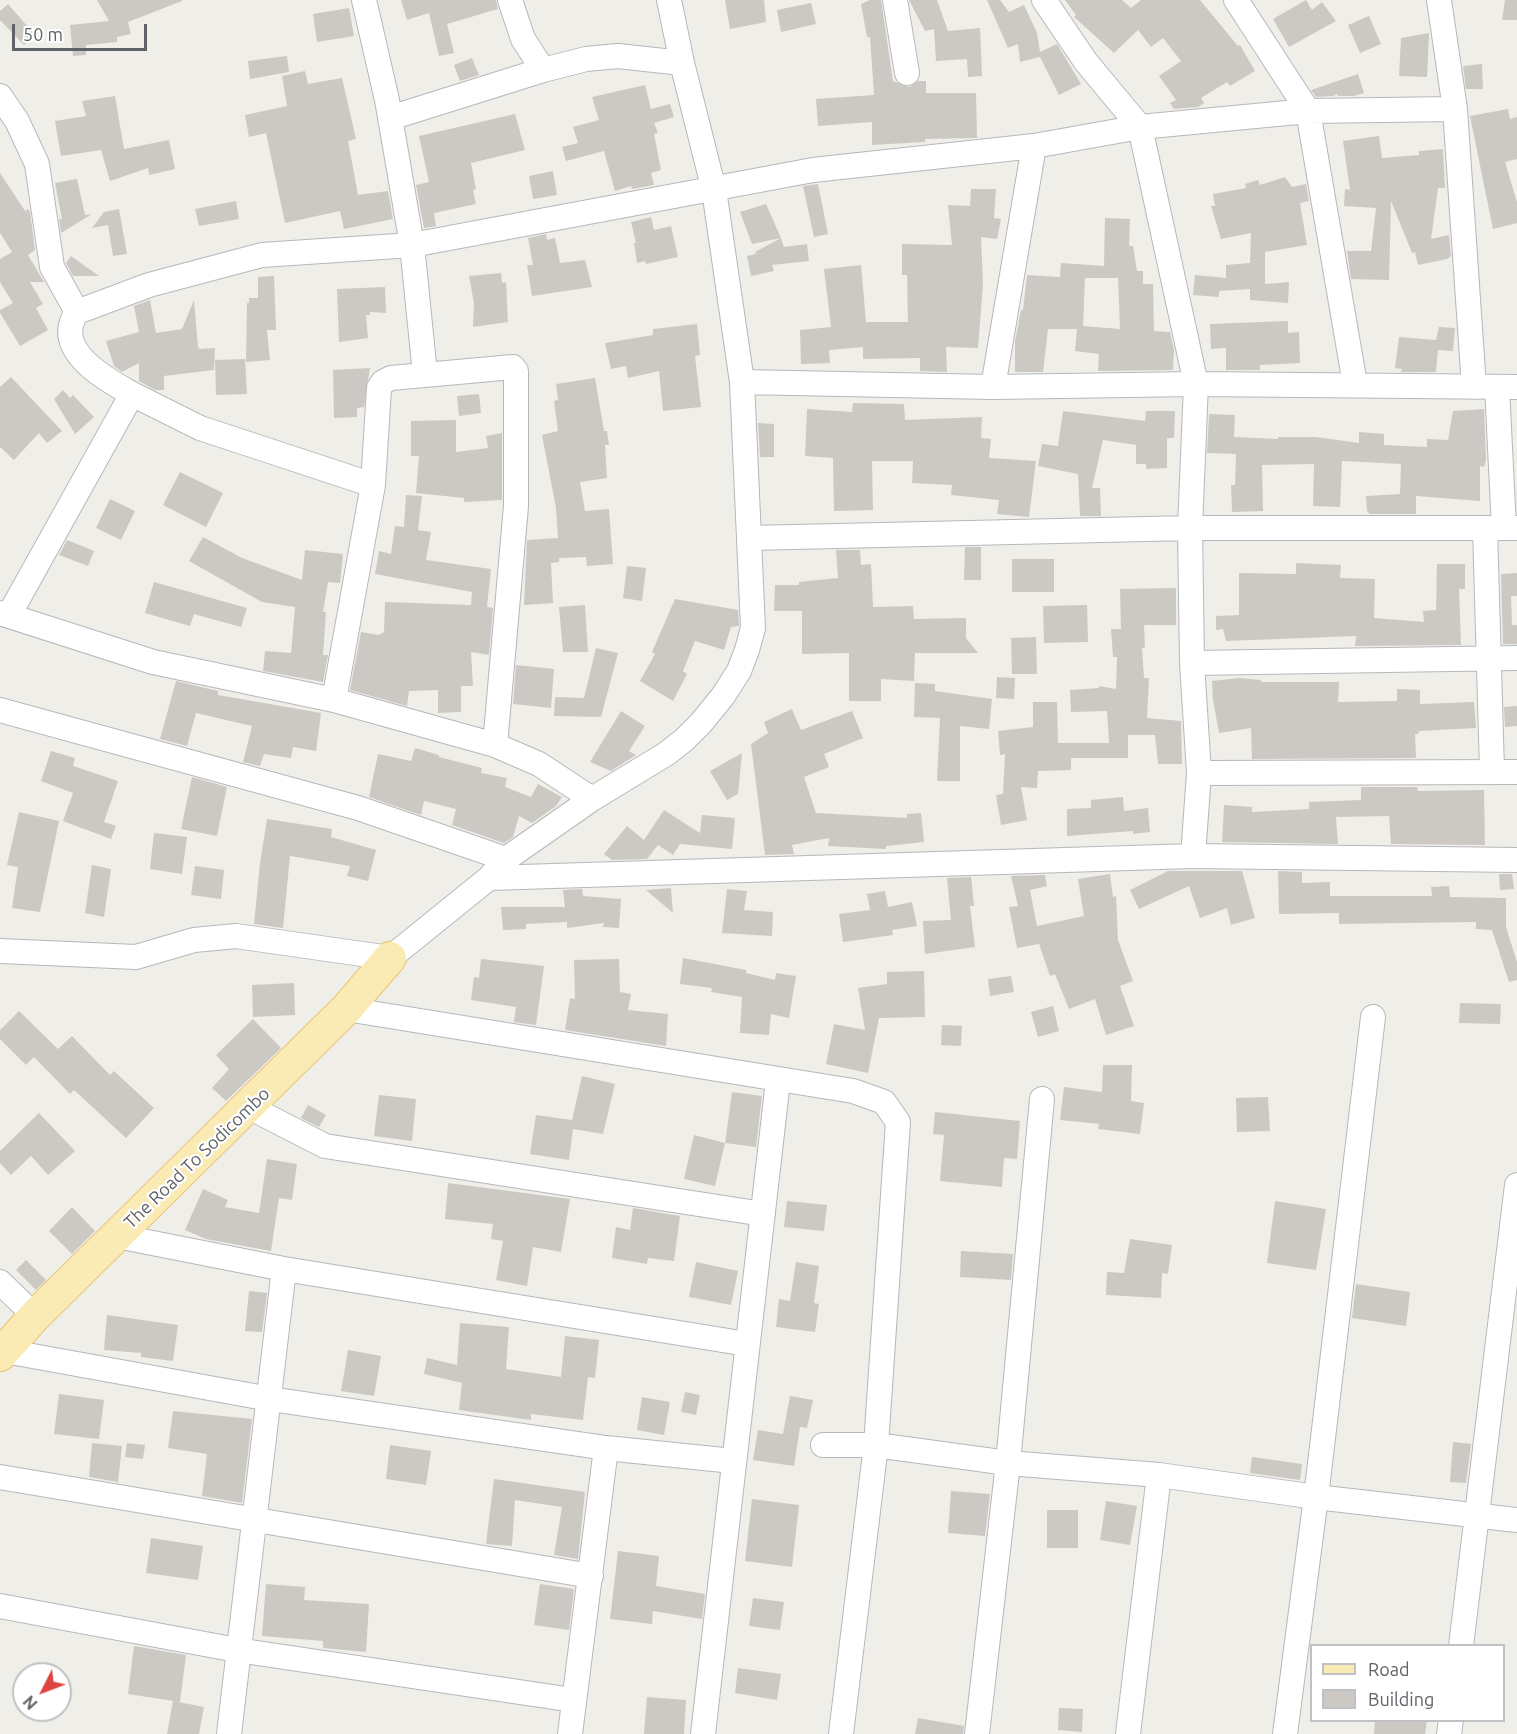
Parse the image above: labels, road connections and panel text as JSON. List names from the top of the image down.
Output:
{
  "streets": {
    "main road": ["The Road To Sodicombo"]
  },
  "legend": ["Road", "Building"],
  "scale_bar": "50 m",
  "north": "bottom left"
}
